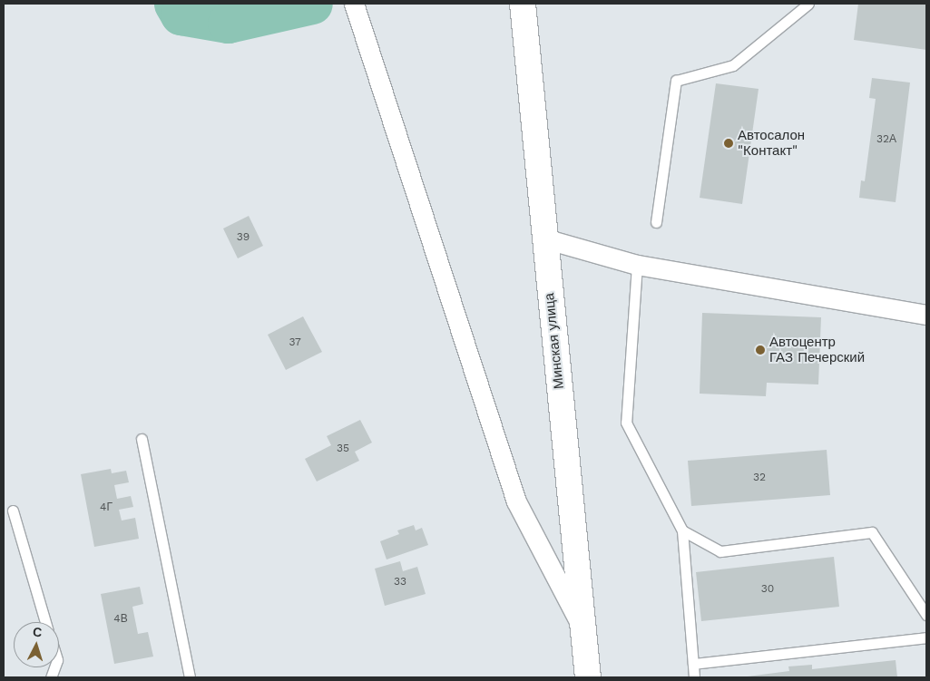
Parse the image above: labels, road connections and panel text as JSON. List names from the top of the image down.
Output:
{
  "streets": {
    "main road": ["Минская улица"]
  },
  "places": ["Автосалон \"Контакт\"", "Автоцентр ГАЗ Печерский"],
  "house_numbers": [
    "32А",
    "39",
    "37",
    "35",
    "32",
    "4Г",
    "33",
    "30",
    "4В"
  ],
  "north": "top"
}
